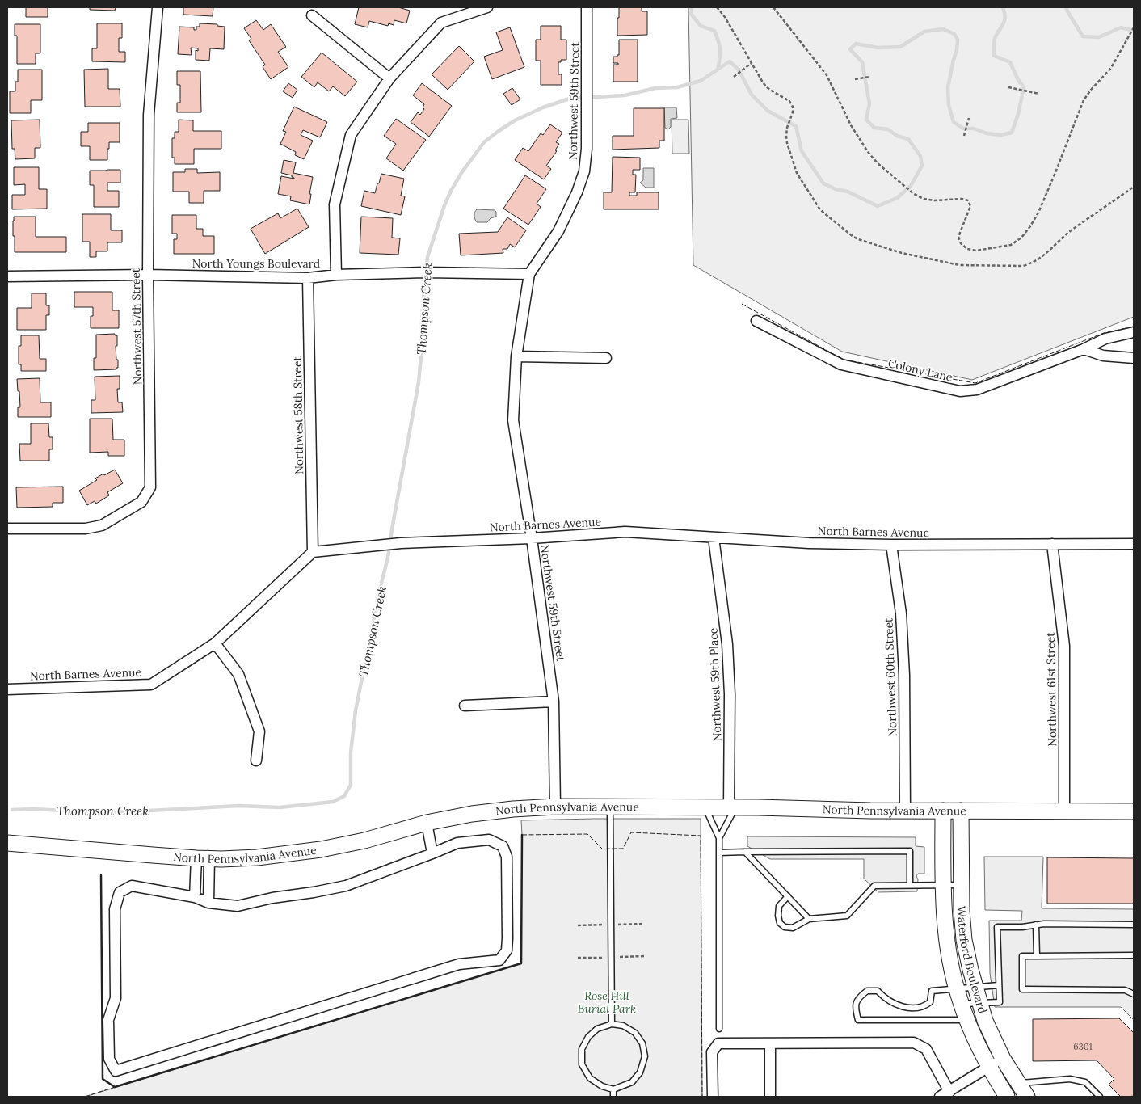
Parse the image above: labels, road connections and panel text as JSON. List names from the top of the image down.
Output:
{
  "streets": {
    "main road": ["North Pennsylvania Avenue", "Waterford Boulevard"],
    "street": [
      "Northwest 59th Street",
      "North Youngs Boulevard",
      "Northwest 57th Street",
      "Colony Lane",
      "Northwest 58th Street",
      "North Barnes Avenue",
      "Northwest 60th Street",
      "Northwest 59th Place",
      "Northwest 61st Street"
    ]
  },
  "crossings": [
    ["Northwest 59th Street", "North Youngs Boulevard"],
    ["Northwest 59th Street", "North Barnes Avenue"],
    ["Northwest 59th Street", "North Pennsylvania Avenue"],
    ["North Youngs Boulevard", "Northwest 57th Street"],
    ["North Youngs Boulevard", "Northwest 58th Street"],
    ["Northwest 58th Street", "North Barnes Avenue"],
    ["North Barnes Avenue", "Northwest 60th Street"],
    ["North Barnes Avenue", "Northwest 59th Place"],
    ["North Barnes Avenue", "Northwest 61st Street"],
    ["Northwest 60th Street", "North Pennsylvania Avenue"],
    ["Northwest 59th Place", "North Pennsylvania Avenue"],
    ["Northwest 61st Street", "North Pennsylvania Avenue"],
    ["North Pennsylvania Avenue", "Waterford Boulevard"]
  ],
  "water": ["Thompson Creek"],
  "parks": ["Rose Hill Burial Park"],
  "house_numbers": ["6301"]
}
